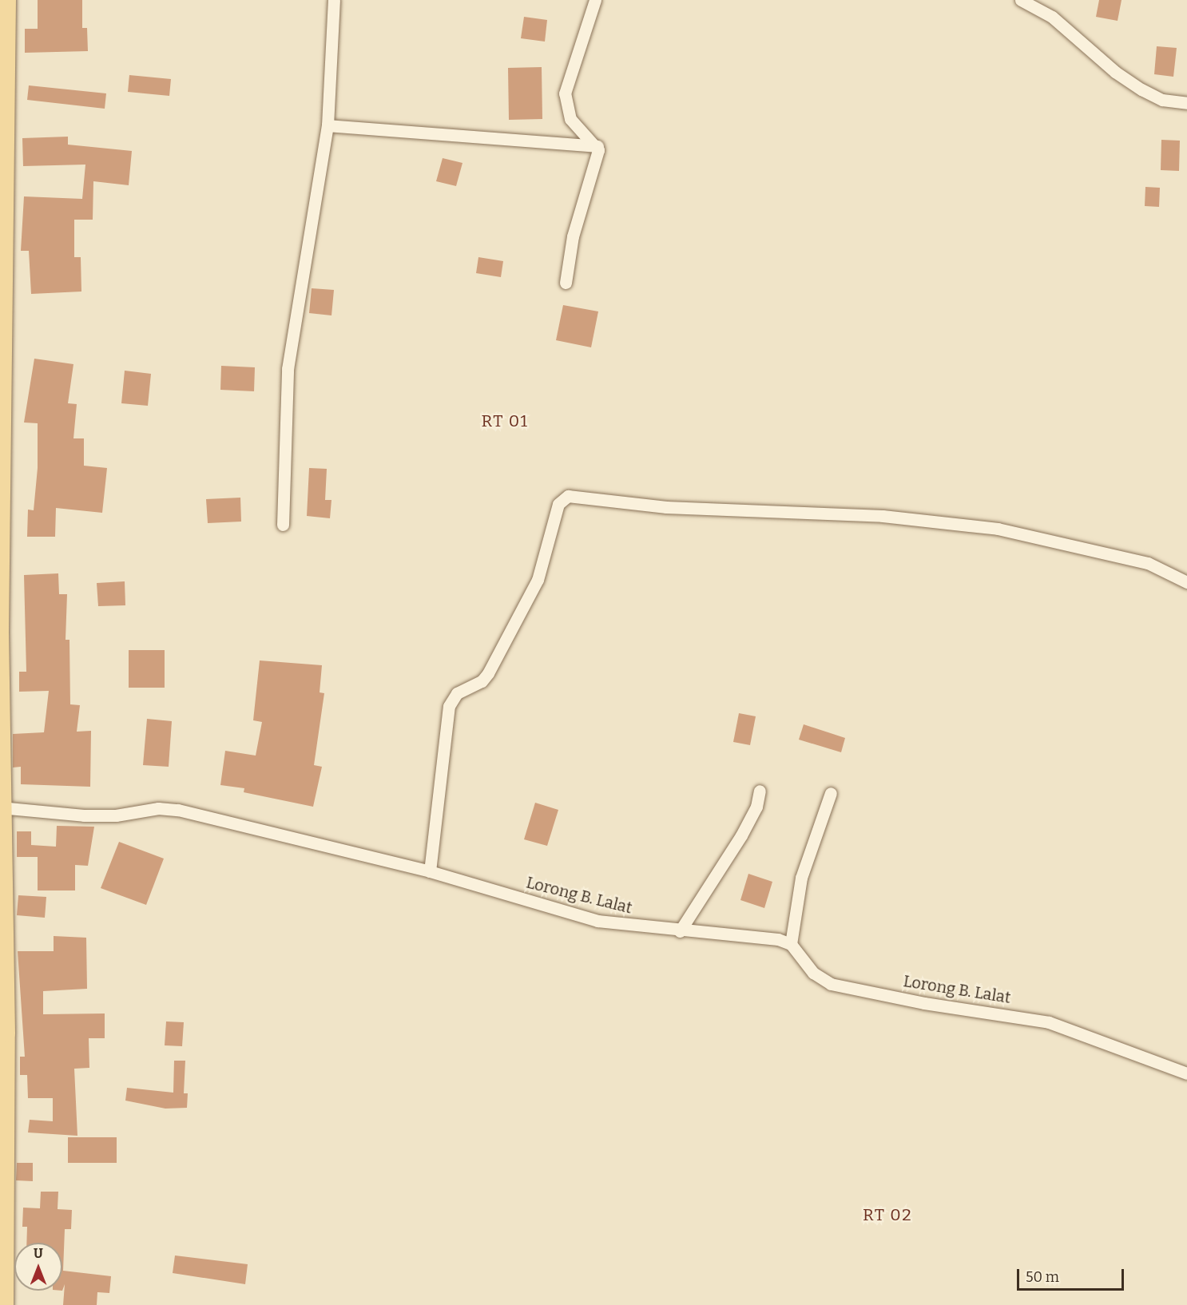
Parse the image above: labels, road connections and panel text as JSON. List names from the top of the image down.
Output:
{
  "streets": {
    "street": ["Lorong B. Lalat"]
  },
  "districts": ["RT 01", "RT 02"],
  "scale_bar": "50 m",
  "north": "top"
}
